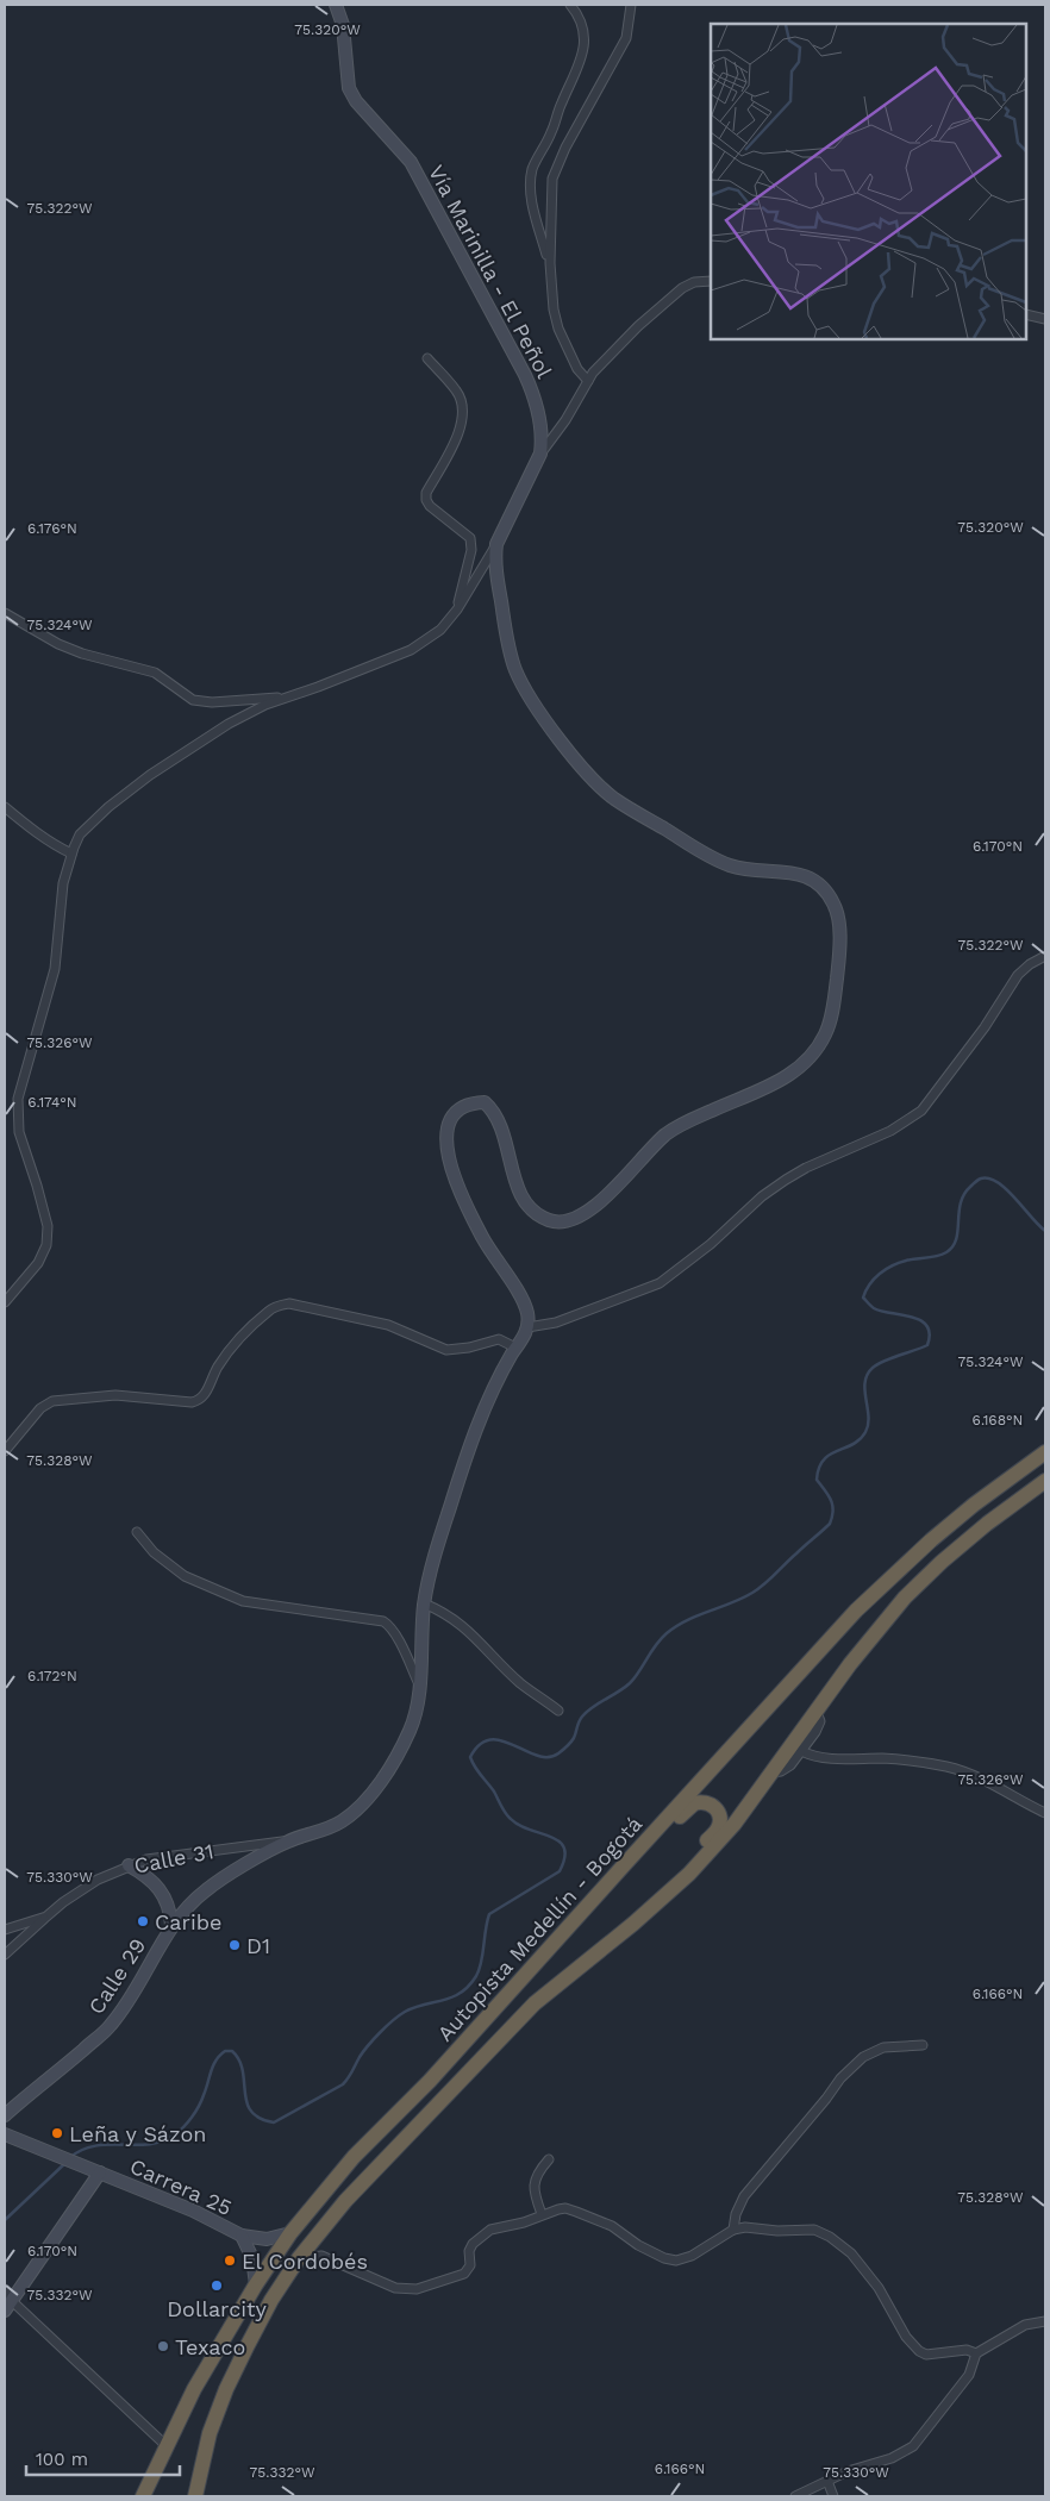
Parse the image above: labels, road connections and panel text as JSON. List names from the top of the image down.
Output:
{
  "streets": {
    "highway": ["Autopista Medellín - Bogotá"],
    "main road": ["Vía Marinilla - El Peñol", "Calle 29", "Carrera 25"],
    "street": ["Calle 31"]
  },
  "crossings": [
    ["Calle 31", "Calle 29"],
    ["Autopista Medellín - Bogotá", "Carrera 25"]
  ],
  "places": [
    "Caribe",
    "D1",
    "Leña y Sázon",
    "El Cordobés",
    "Dollarcity",
    "Texaco"
  ],
  "scale_bar": "100 m",
  "coordinates": [
    "75.320°W",
    "75.322°W",
    "6.176°N",
    "75.324°W",
    "6.170°N",
    "75.326°W",
    "6.174°N",
    "6.168°N",
    "75.328°W",
    "6.172°N",
    "75.330°W",
    "6.166°N",
    "75.332°W"
  ]
}
